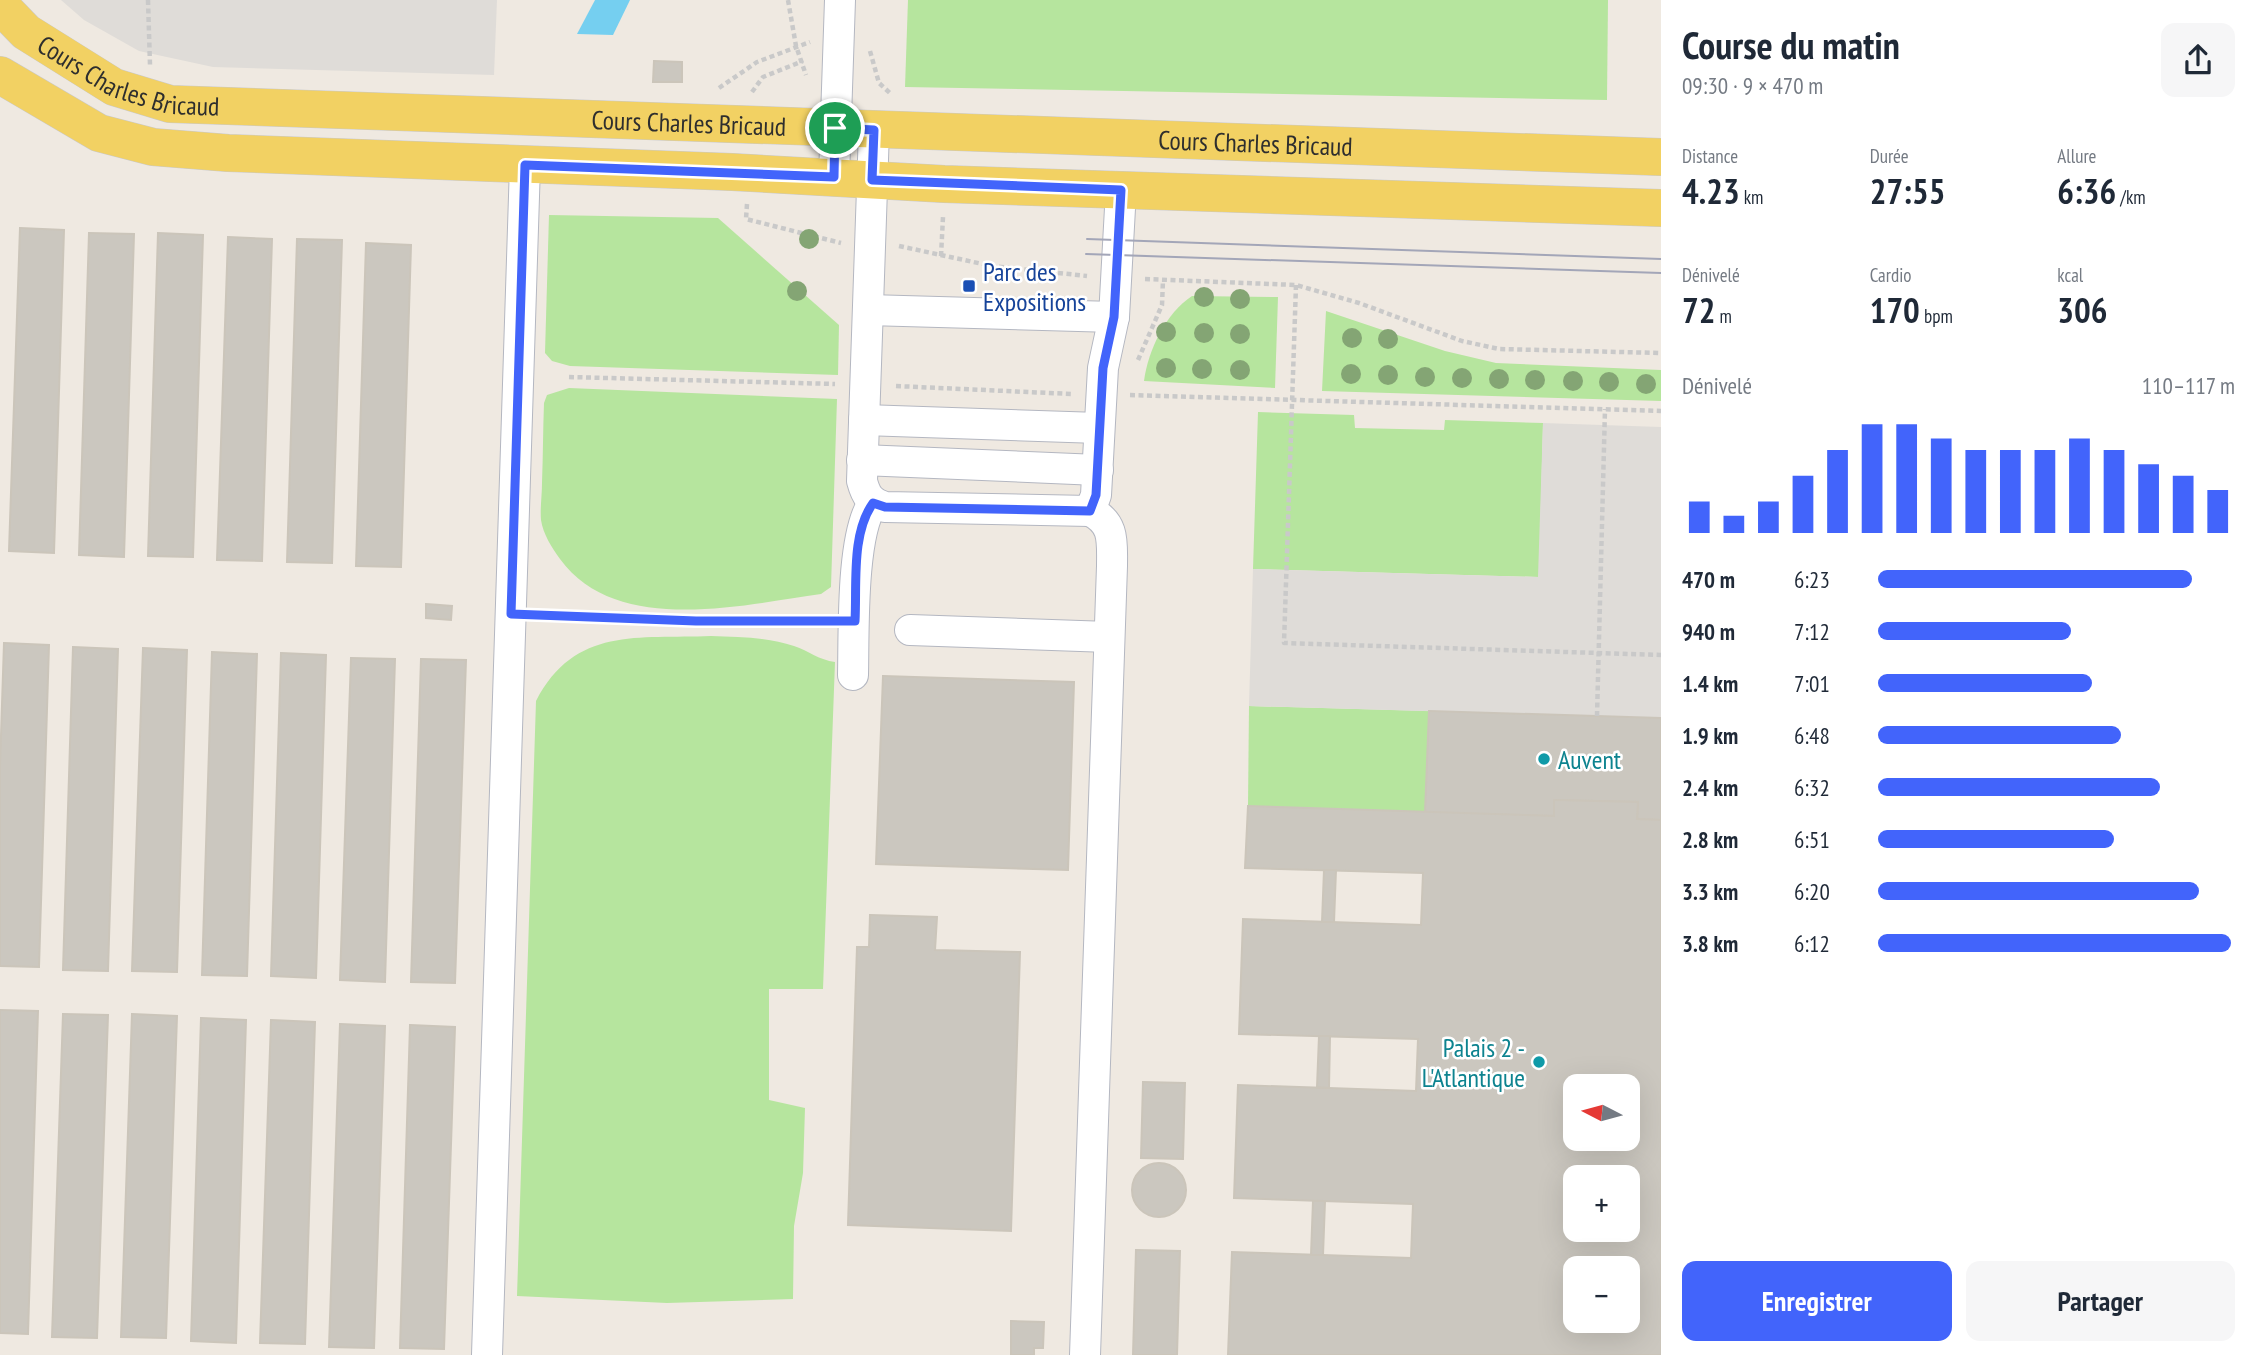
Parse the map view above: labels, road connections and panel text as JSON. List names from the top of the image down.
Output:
{
  "streets": {
    "main road": ["Cours Charles Bricaud"]
  },
  "places": {
    "transit": ["Parc des Expositions"],
    "other": ["Auvent", "Palais 2 - L'Atlantique"]
  },
  "north": "left",
  "page": {
    "heading": ["Course du matin", "09:30 · 9 × 470 m"],
    "stats": [
      ["Distance", "4.23 km"],
      ["Durée", "27:55"],
      ["Allure", "6:36 /km"],
      ["Dénivelé", "72 m"],
      ["Cardio", "170 bpm"],
      ["kcal", "306"]
    ],
    "chart": ["Dénivelé", "110–117 m"],
    "list": [
      {
        "name": "470 m",
        "note": "6:23"
      },
      {
        "name": "940 m",
        "note": "7:12"
      },
      {
        "name": "1.4 km",
        "note": "7:01"
      },
      {
        "name": "1.9 km",
        "note": "6:48"
      },
      {
        "name": "2.4 km",
        "note": "6:32"
      },
      {
        "name": "2.8 km",
        "note": "6:51"
      },
      {
        "name": "3.3 km",
        "note": "6:20"
      },
      {
        "name": "3.8 km",
        "note": "6:12"
      }
    ],
    "map_buttons": ["+", "−"],
    "buttons": ["Enregistrer", "Partager"]
  }
}
